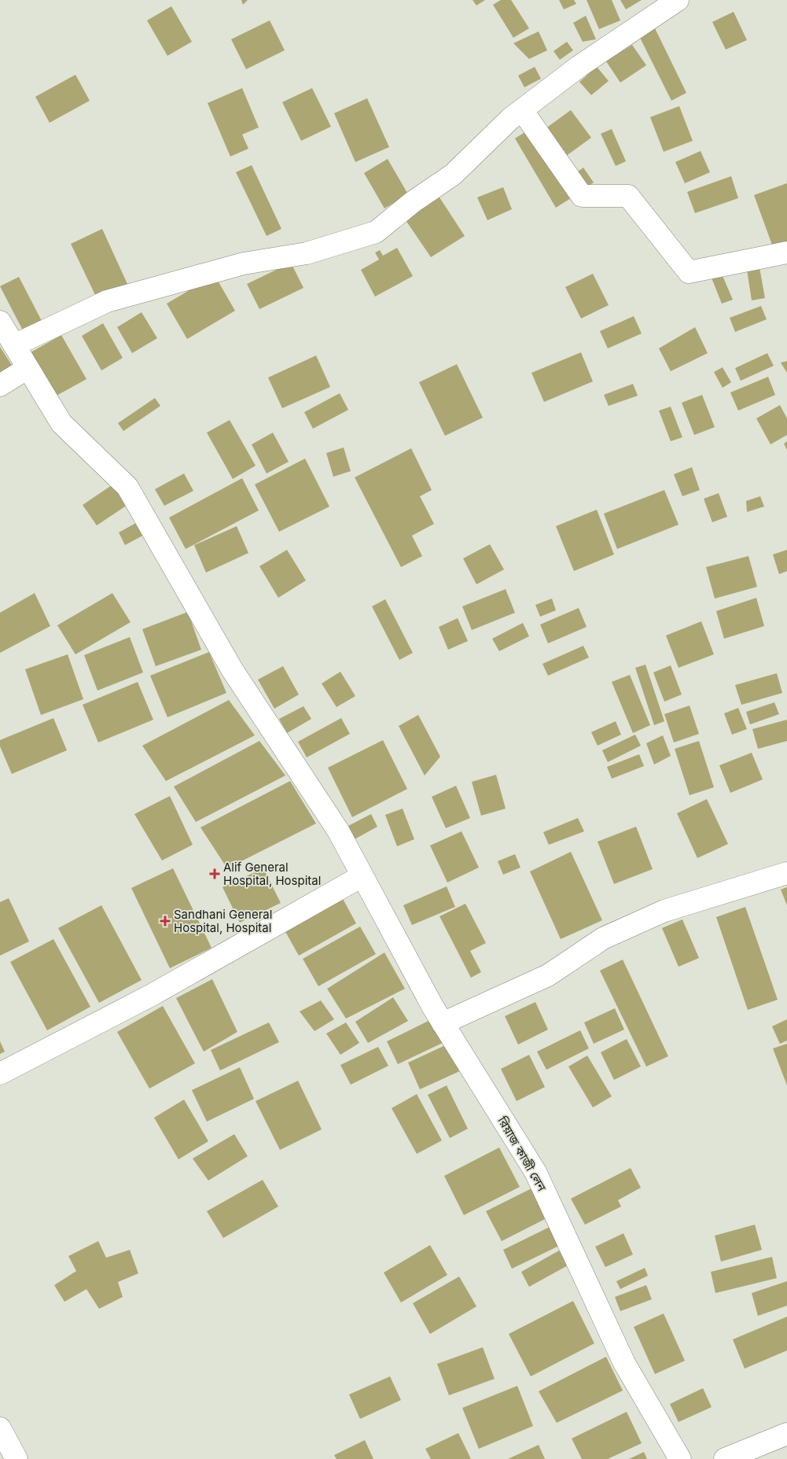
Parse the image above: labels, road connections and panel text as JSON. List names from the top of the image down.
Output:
{
  "streets": {
    "main road": ["রিয়াজ কাজী লেন"]
  },
  "places": {
    "health": ["Alif General Hospital, Hospital", "Sandhani General Hospital, Hospital"]
  }
}
